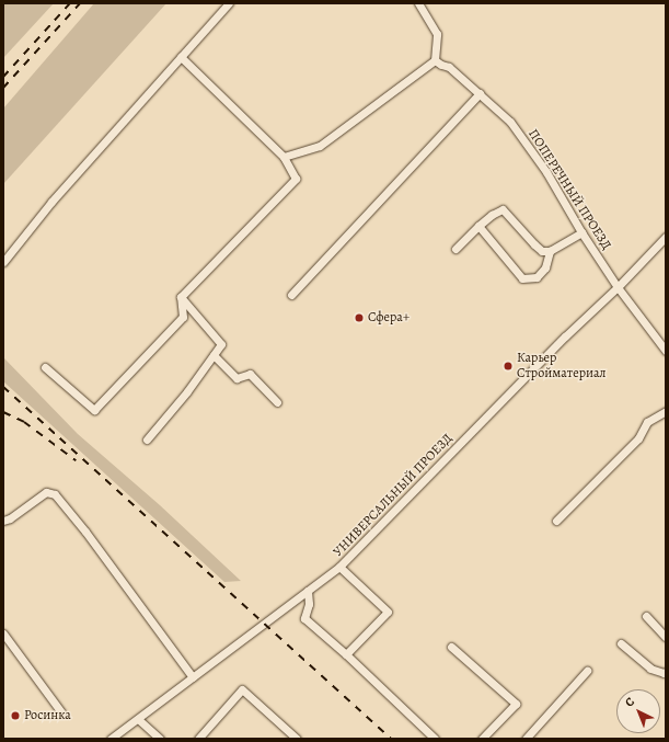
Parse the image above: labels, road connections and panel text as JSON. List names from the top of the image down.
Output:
{
  "streets": {
    "street": ["ПОПЕРЕЧНЫЙ ПРОЕЗД", "УНИВЕРСАЛЬНЫЙ ПРОЕЗД"]
  },
  "crossings": [
    ["ПОПЕРЕЧНЫЙ ПРОЕЗД", "УНИВЕРСАЛЬНЫЙ ПРОЕЗД"]
  ],
  "places": ["Сфера+", "Карьер Стройматериал", "Росинка"],
  "north": "top left"
}
